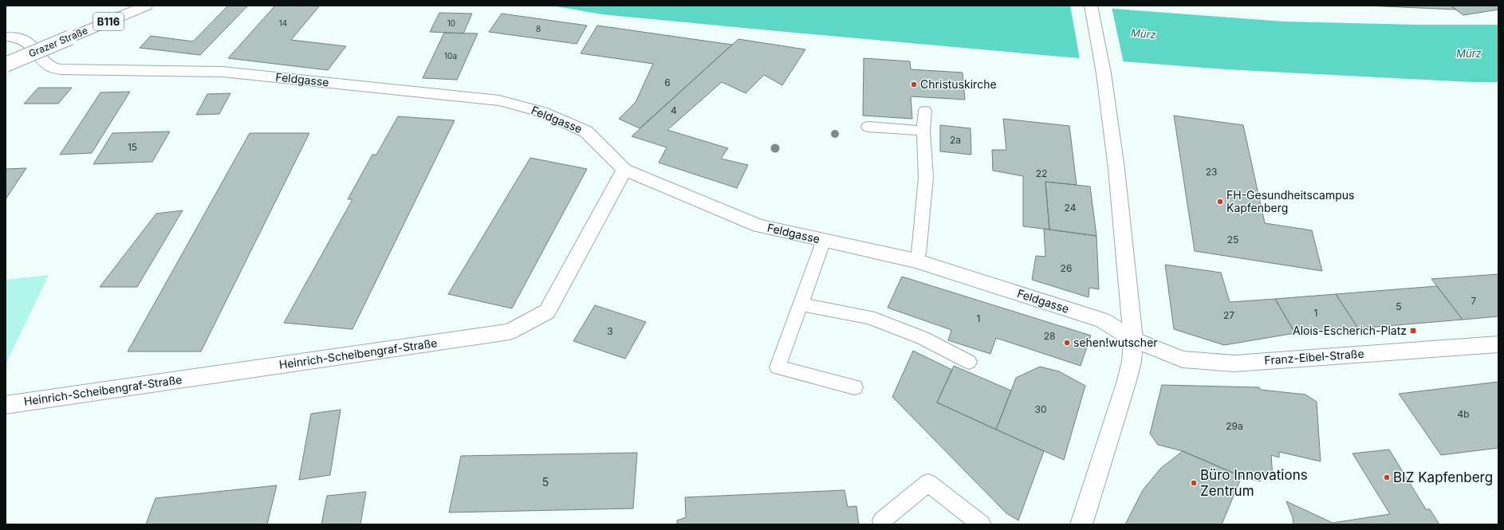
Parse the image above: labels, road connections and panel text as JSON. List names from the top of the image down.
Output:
{
  "streets": {
    "main road": [
      "B116",
      "Grazer Straße",
      "Feldgasse",
      "Heinrich-Scheibengraf-Straße",
      "Franz-Eibel-Straße"
    ]
  },
  "crossings": [
    ["Feldgasse", "Heinrich-Scheibengraf-Straße"],
    ["Feldgasse", "Franz-Eibel-Straße"]
  ],
  "water": ["Mürz"],
  "places": {
    "other": [
      "Christuskirche",
      "FH-Gesundheitscampus Kapfenberg",
      "sehen!wutscher",
      "BIZ Kapfenberg",
      "Büro Innovations Zentrum"
    ],
    "transit": ["Alois-Escherich-Platz"]
  },
  "house_numbers": [
    "14",
    "10",
    "8",
    "10a",
    "6",
    "4",
    "2a",
    "15",
    "23",
    "22",
    "24",
    "25",
    "26",
    "7",
    "5",
    "1",
    "27",
    "1",
    "3",
    "28",
    "30",
    "4b",
    "29a",
    "5"
  ]
}
